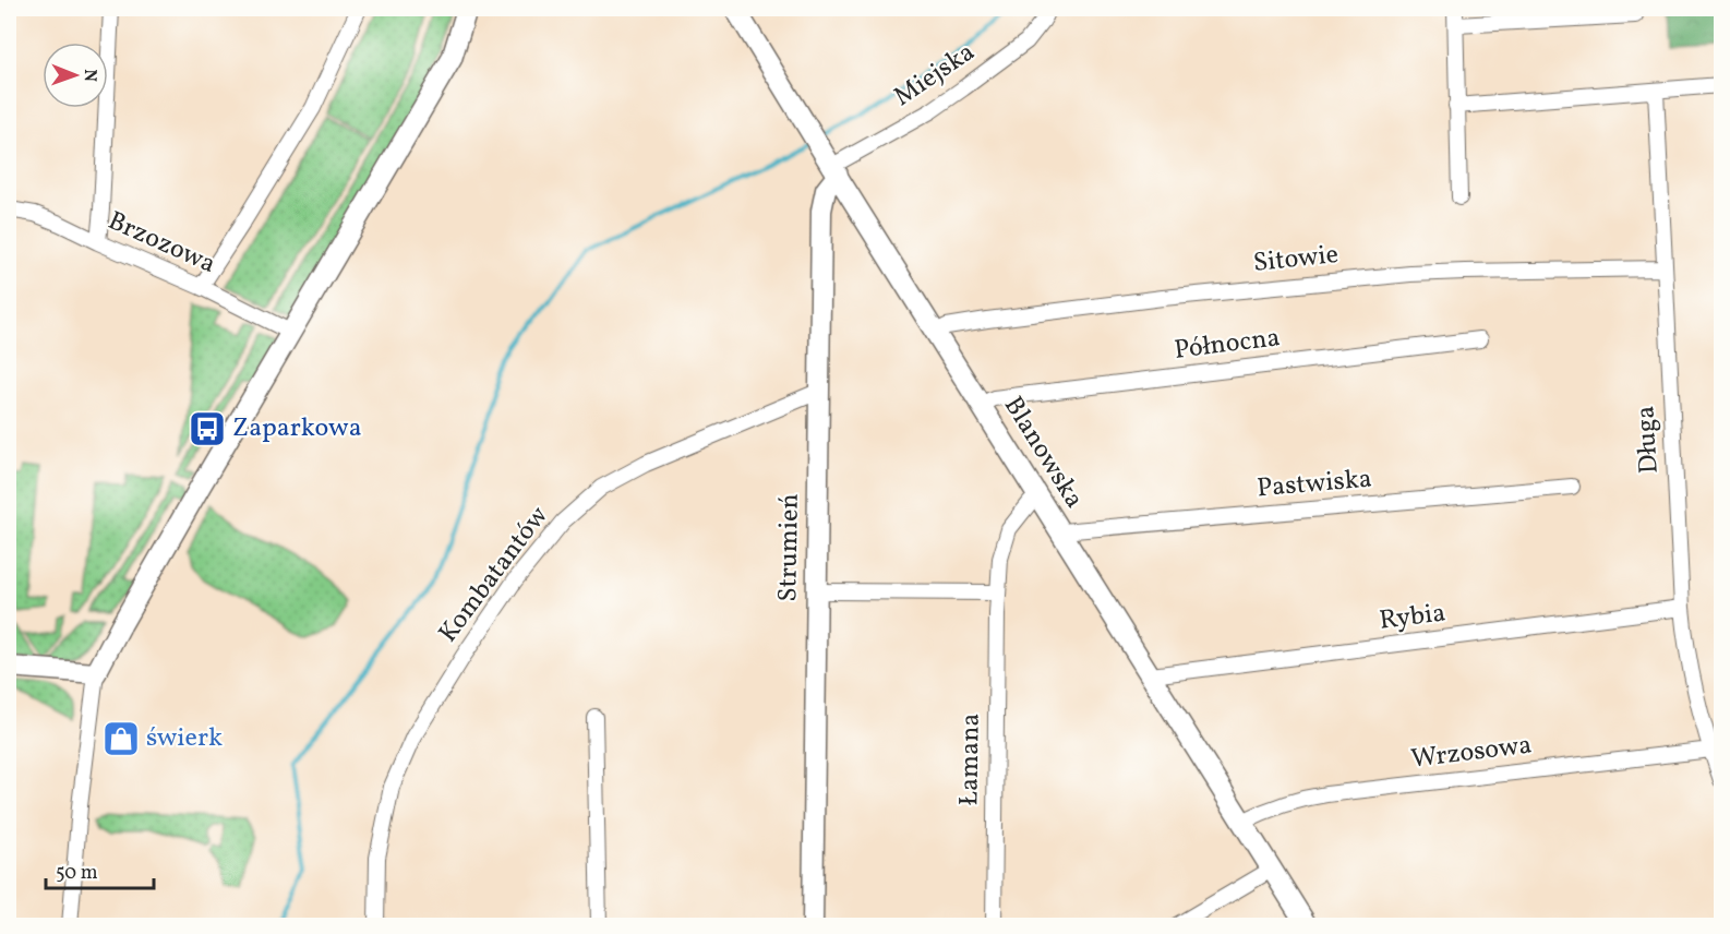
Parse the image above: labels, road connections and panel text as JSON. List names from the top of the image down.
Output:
{
  "streets": {
    "street": [
      "Miejska",
      "Brzozowa",
      "Sitowie",
      "Północna",
      "Długa",
      "Blanowska",
      "Pastwiska",
      "Strumień",
      "Kombatantów",
      "Rybia",
      "Wrzosowa",
      "Łamana"
    ]
  },
  "crossings": [
    ["Miejska", "Blanowska"],
    ["Miejska", "Strumień"],
    ["Sitowie", "Długa"],
    ["Sitowie", "Blanowska"],
    ["Północna", "Blanowska"],
    ["Długa", "Rybia"],
    ["Długa", "Wrzosowa"],
    ["Blanowska", "Pastwiska"],
    ["Blanowska", "Strumień"],
    ["Blanowska", "Rybia"],
    ["Blanowska", "Wrzosowa"],
    ["Blanowska", "Łamana"],
    ["Strumień", "Kombatantów"]
  ],
  "places": {
    "bus stop": ["Zaparkowa"],
    "shop": ["świerk"]
  },
  "scale_bar": "50 m",
  "north": "right"
}
